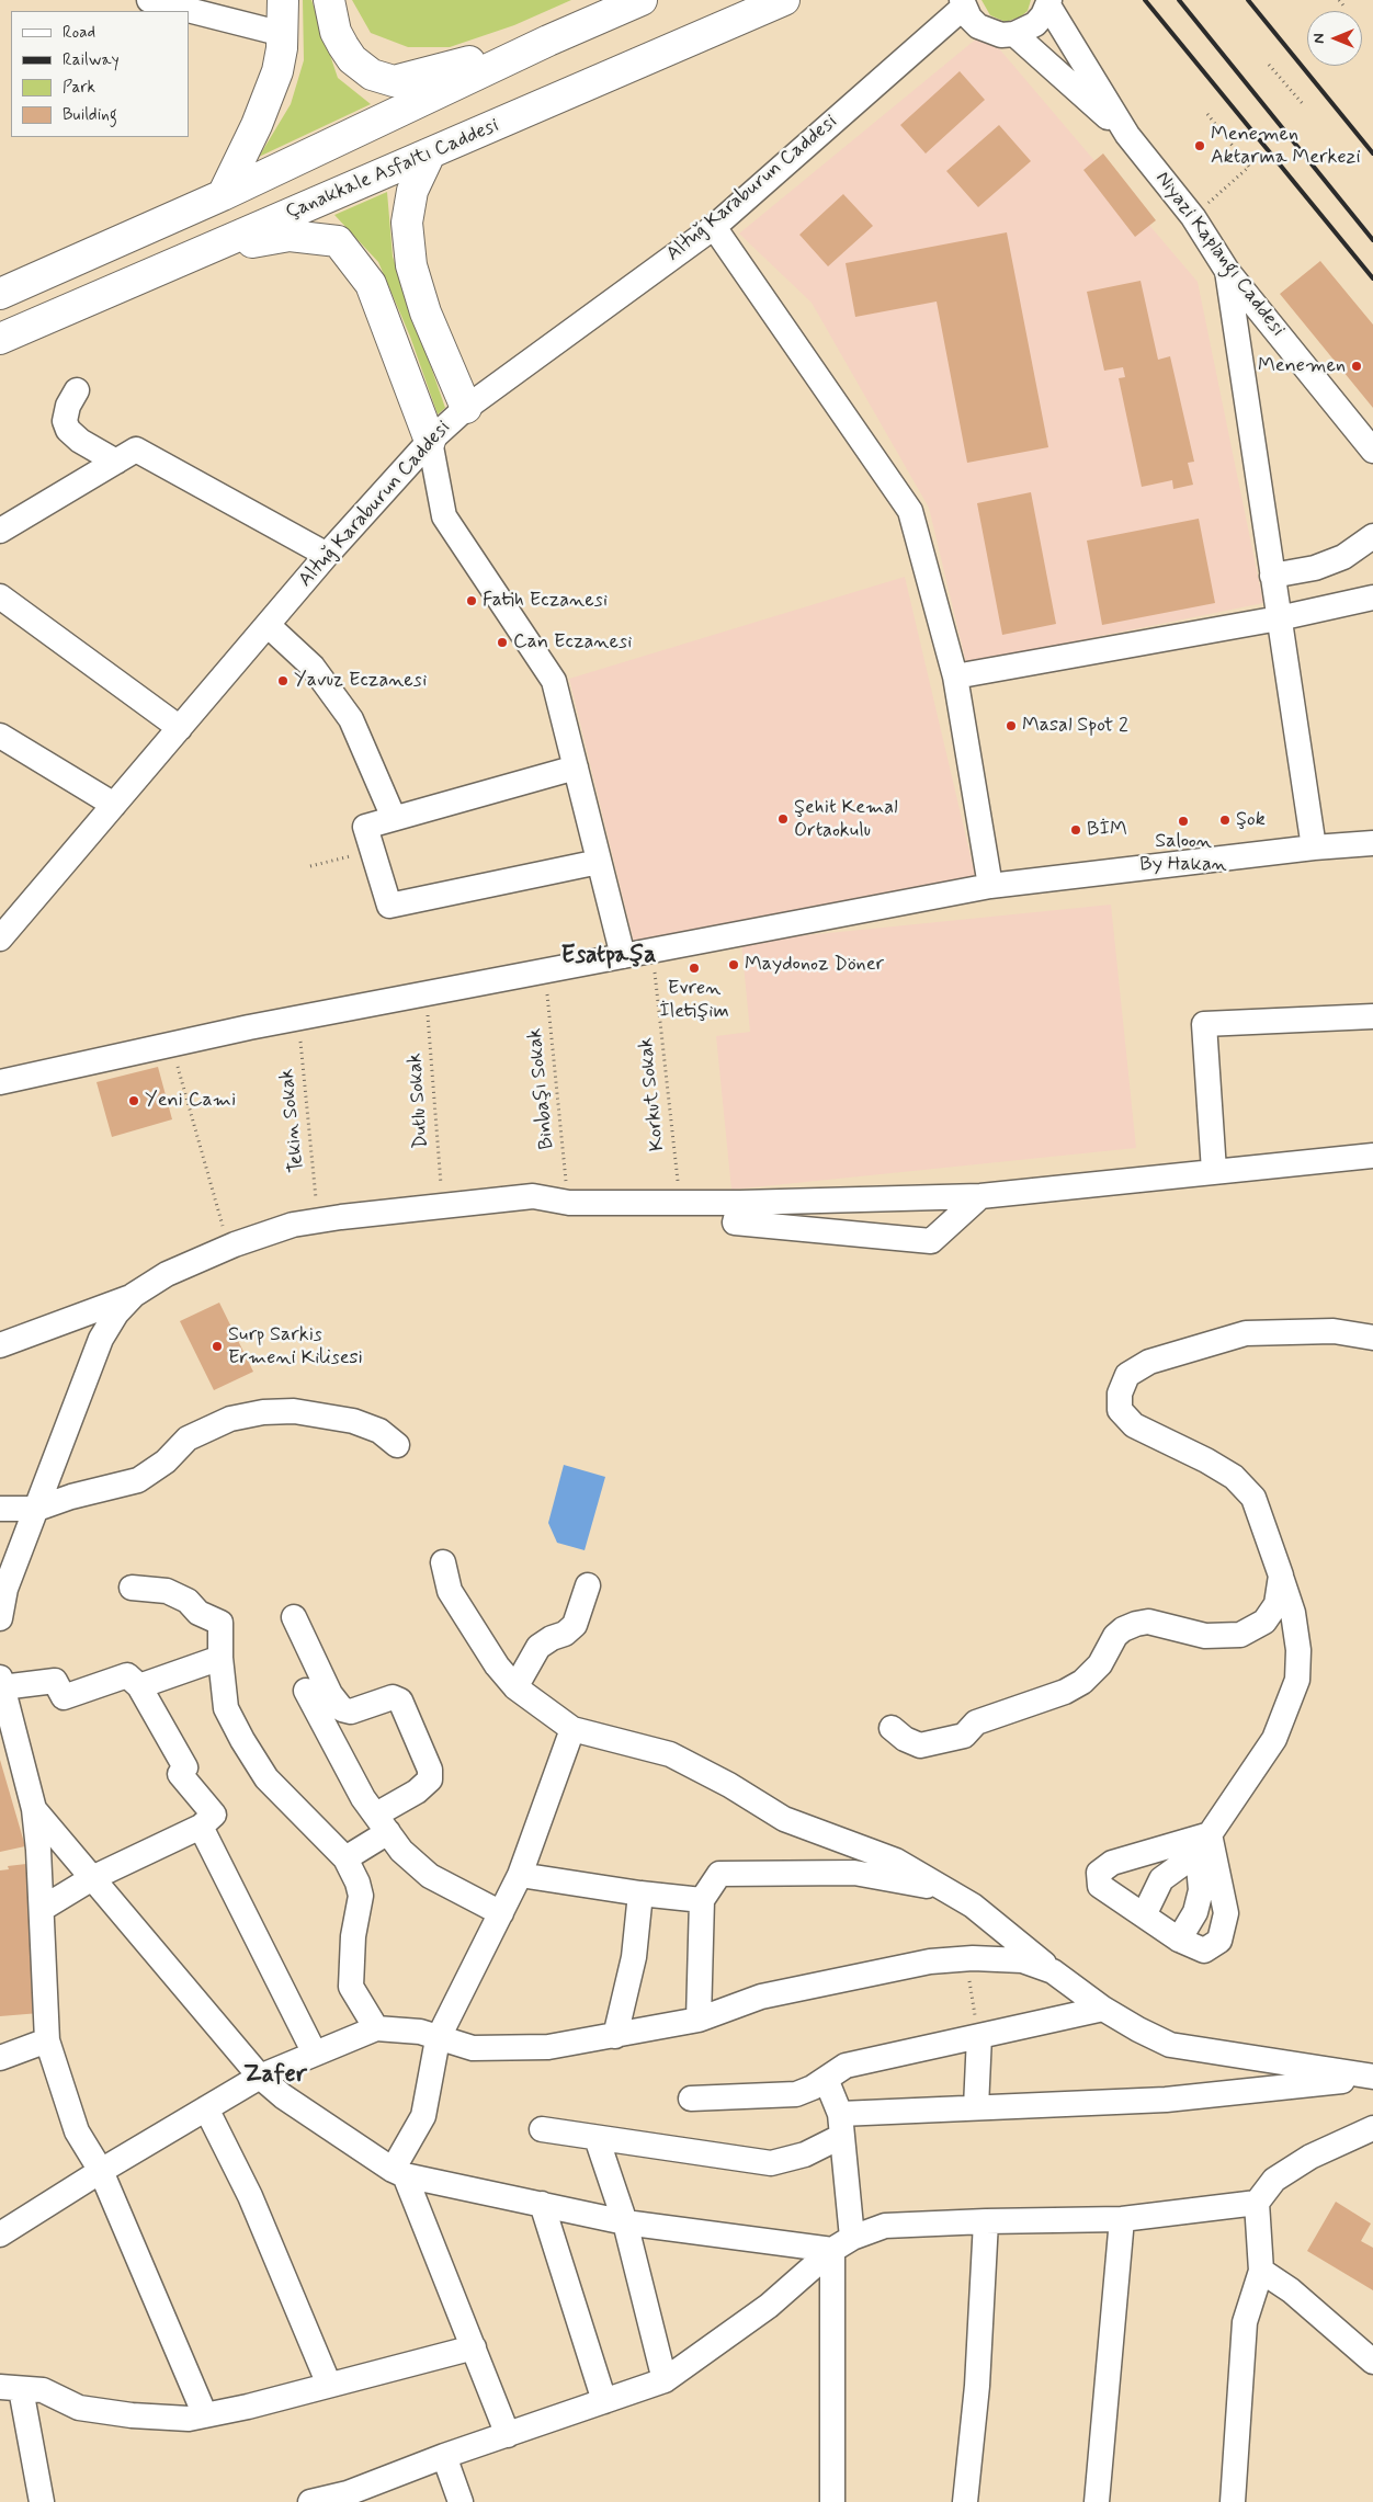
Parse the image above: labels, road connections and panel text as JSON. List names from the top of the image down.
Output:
{
  "streets": {
    "highway": ["Çanakkale Asfaltı Caddesi"],
    "street": ["Altuğ Karaburun Caddesi", "Niyazi Kaplangı Caddesi"],
    "path": [
      "Binbaşı Sokak",
      "Korkut Sokak",
      "Dutlu Sokak",
      "Tekin Sokak"
    ]
  },
  "districts": ["Esatpaşa", "Zafer"],
  "places": [
    "Menemen Aktarma Merkezi",
    "Menemen",
    "Fatih Eczanesi",
    "Can Eczanesi",
    "Yavuz Eczanesi",
    "Masal Spot 2",
    "Şehit Kemal Ortaokulu",
    "Şok",
    "Saloon By Hakan",
    "BİM",
    "Maydonoz Döner",
    "Evren İletişim",
    "Yeni Cami",
    "Surp Sarkis Ermeni Kilisesi"
  ],
  "legend": [
    "Road",
    "Railway",
    "Park",
    "Building"
  ],
  "north": "left"
}
